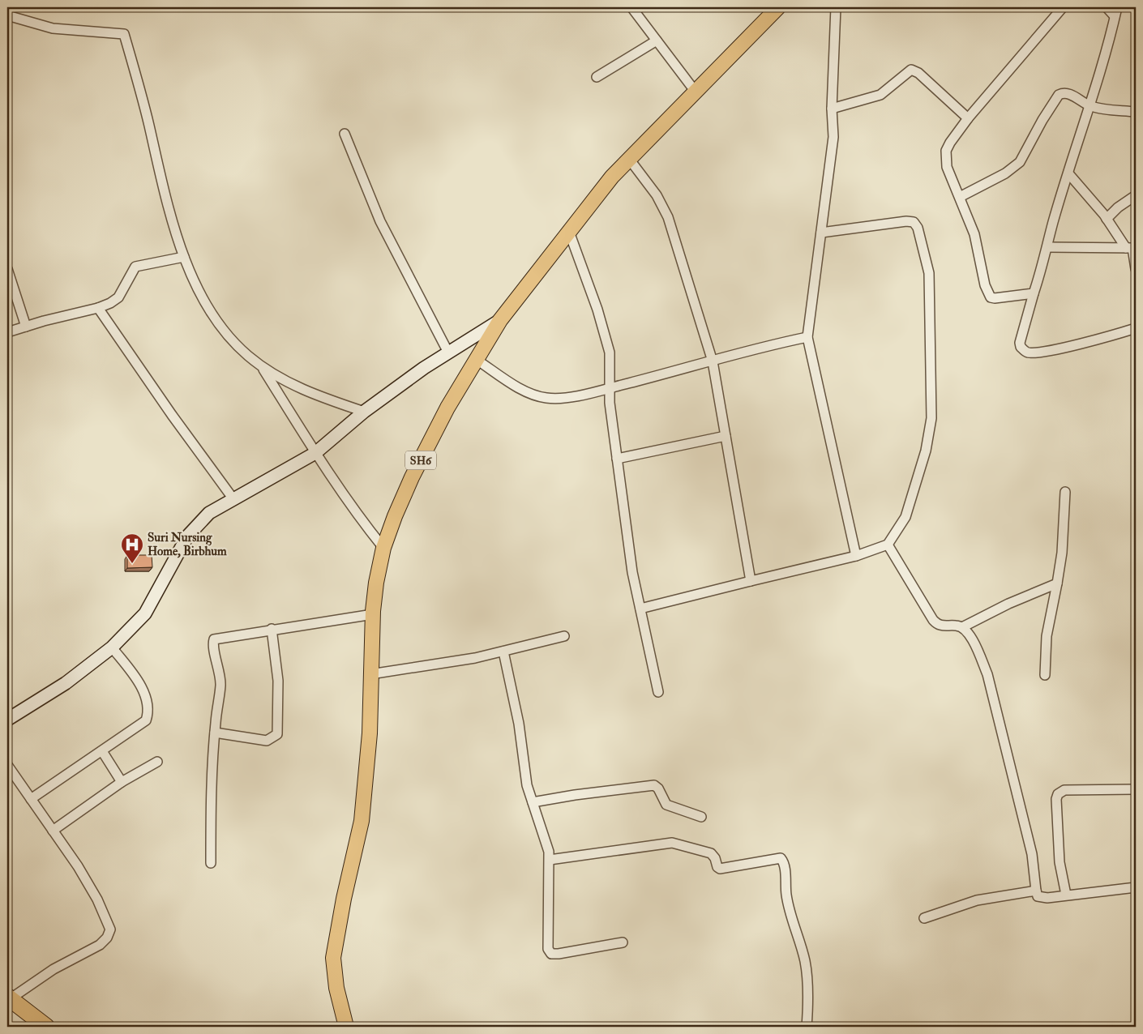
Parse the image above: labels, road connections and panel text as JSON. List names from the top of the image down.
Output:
{
  "streets": {
    "main road": ["SH6"]
  },
  "places": {
    "hospital": ["Suri Nursing Home, Birbhum"]
  }
}
